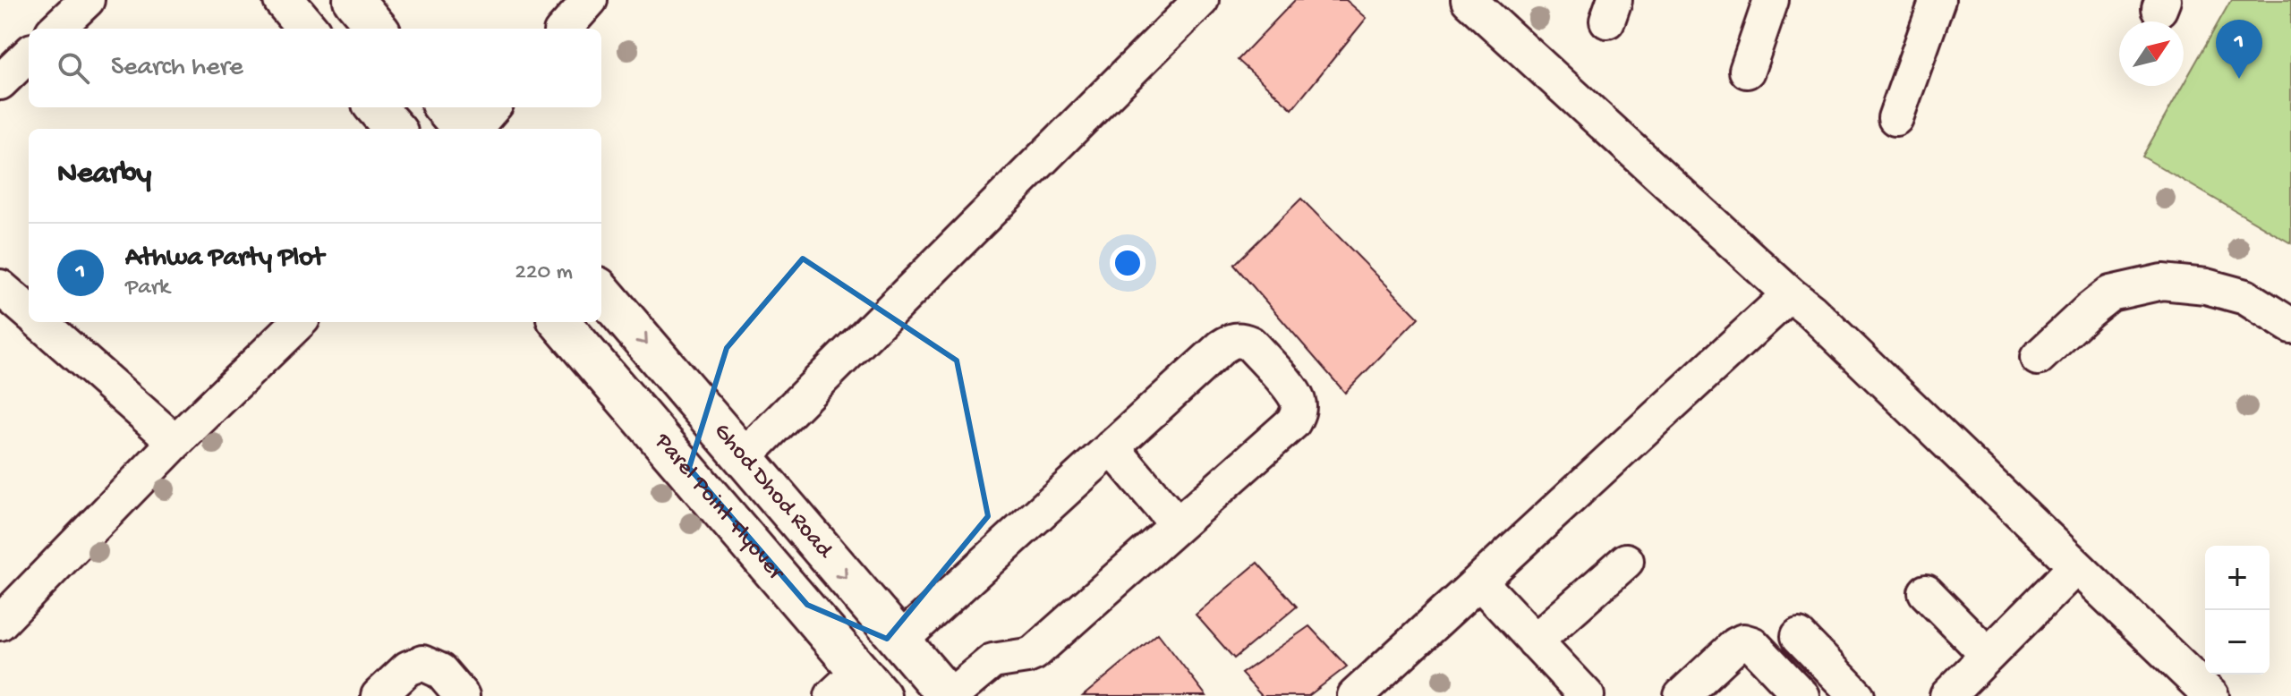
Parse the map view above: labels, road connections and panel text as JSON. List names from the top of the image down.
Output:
{
  "streets": {
    "main road": ["Ghod Dhod Road", "Parel Point Flyover"]
  },
  "one_way": ["Ghod Dhod Road"],
  "north": "top right",
  "page": {
    "pins": "1",
    "search": "Search here",
    "heading": "Nearby",
    "list": [
      {
        "mark": "1",
        "name": "Athwa Party Plot",
        "note": "Park",
        "value": "220 m"
      }
    ],
    "map_buttons": ["+", "−"]
  }
}
